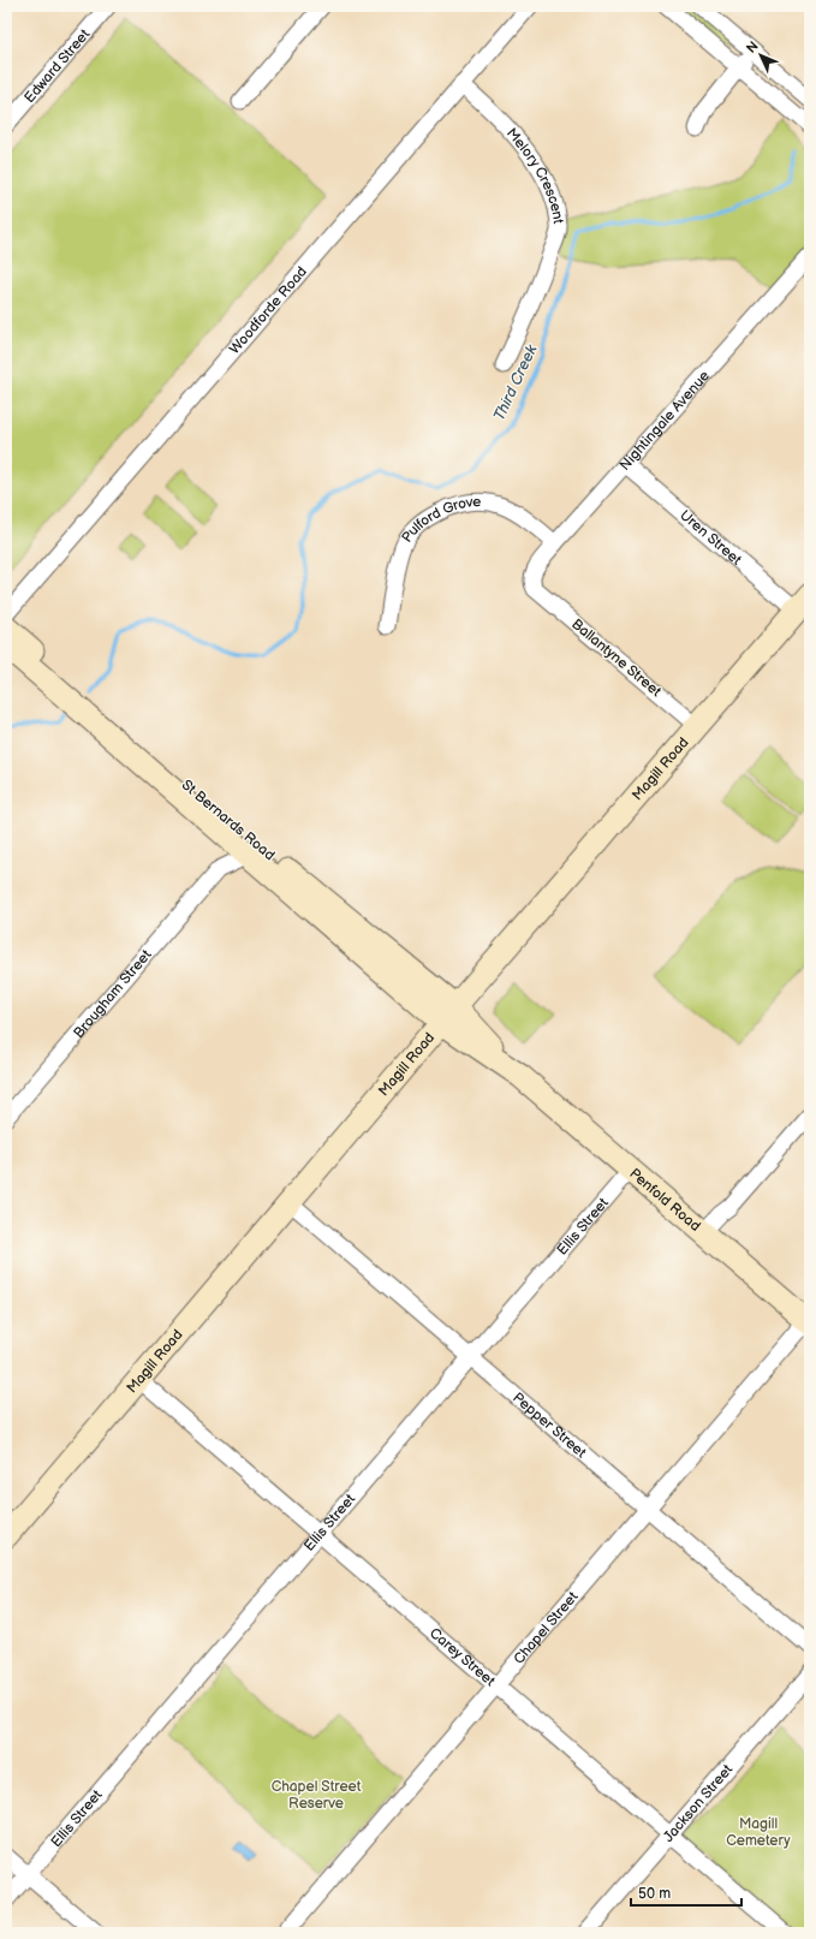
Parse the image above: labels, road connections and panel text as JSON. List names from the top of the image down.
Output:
{
  "streets": {
    "main road": ["Magill Road", "St Bernards Road", "Penfold Road"],
    "street": [
      "Edward Street",
      "Melory Crescent",
      "Woodforde Road",
      "Nightingale Avenue",
      "Pulford Grove",
      "Uren Street",
      "Ballantyne Street",
      "Brougham Street",
      "Ellis Street",
      "Pepper Street",
      "Chapel Street",
      "Carey Street",
      "Jackson Street"
    ]
  },
  "crossings": [
    ["Melory Crescent", "Woodforde Road"],
    ["Nightingale Avenue", "Pulford Grove"],
    ["Nightingale Avenue", "Uren Street"],
    ["Nightingale Avenue", "Ballantyne Street"],
    ["Uren Street", "Magill Road"],
    ["Ballantyne Street", "Magill Road"],
    ["Magill Road", "St Bernards Road"],
    ["Magill Road", "Penfold Road"],
    ["Magill Road", "Pepper Street"],
    ["Magill Road", "Carey Street"],
    ["St Bernards Road", "Brougham Street"],
    ["St Bernards Road", "Penfold Road"],
    ["Penfold Road", "Ellis Street"],
    ["Penfold Road", "Chapel Street"],
    ["Ellis Street", "Pepper Street"],
    ["Ellis Street", "Carey Street"],
    ["Pepper Street", "Chapel Street"],
    ["Chapel Street", "Carey Street"],
    ["Carey Street", "Jackson Street"]
  ],
  "water": ["Third Creek"],
  "parks": ["Chapel Street Reserve", "Magill Cemetery"],
  "scale_bar": "50 m",
  "north": "top left"
}
